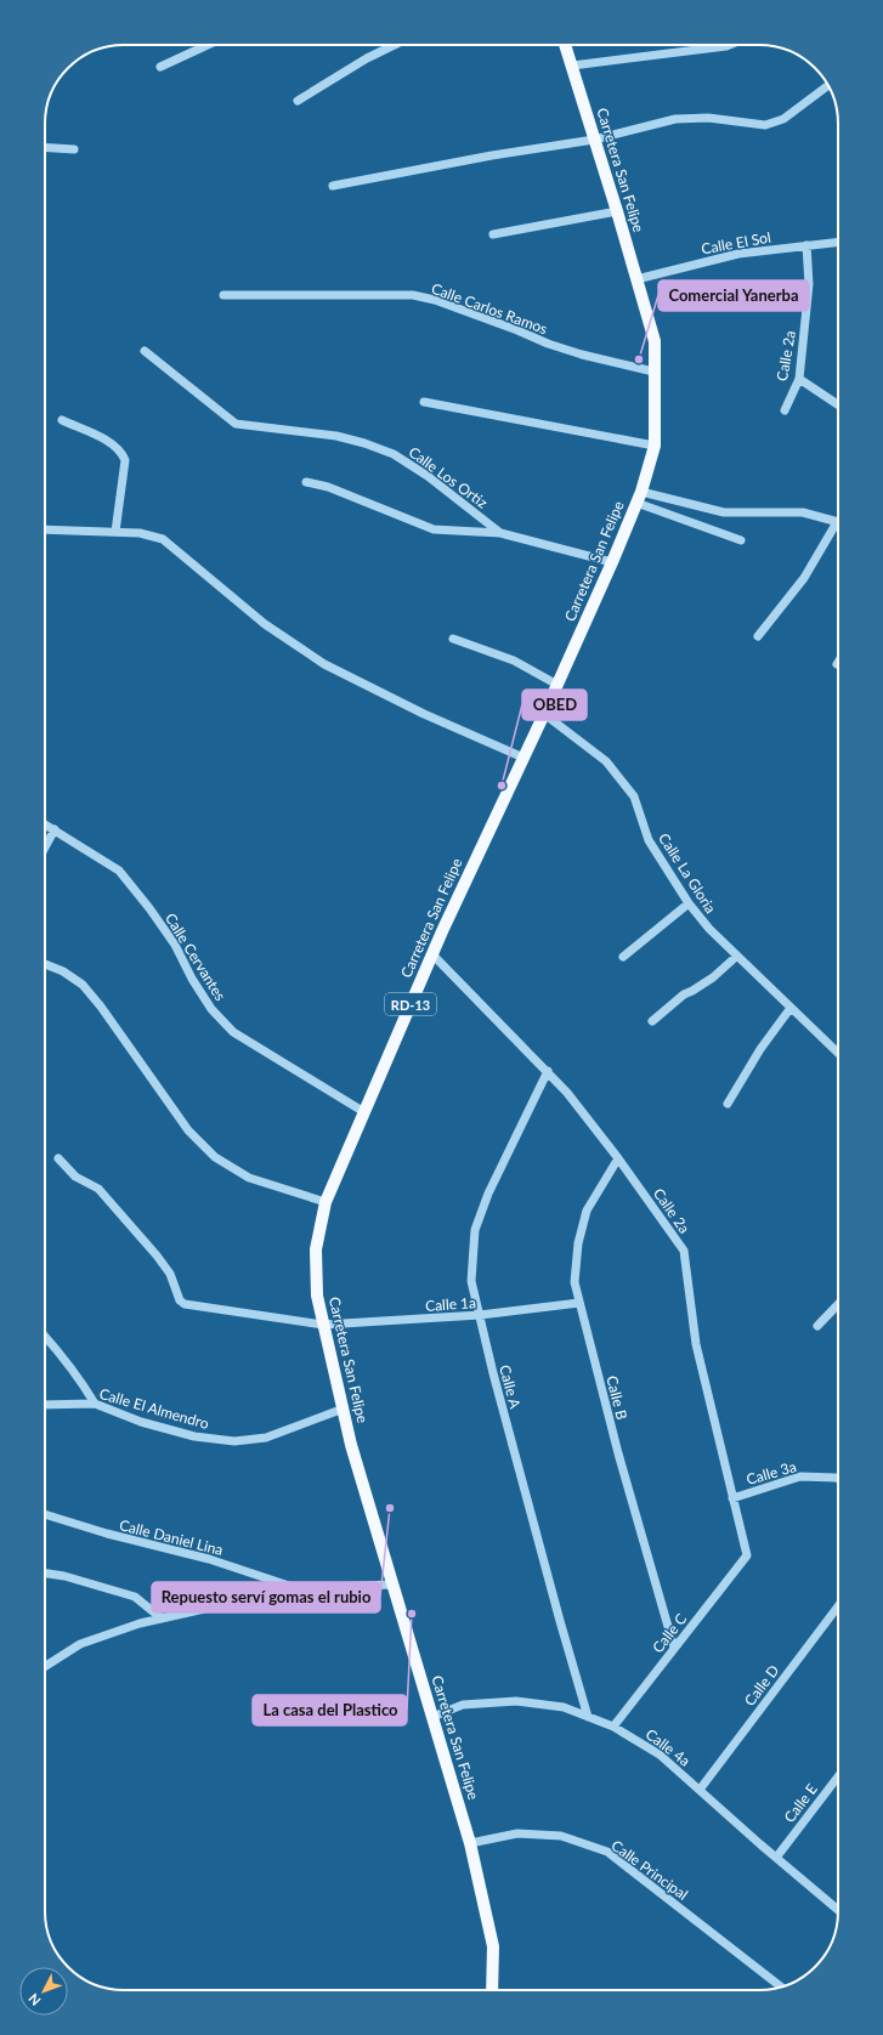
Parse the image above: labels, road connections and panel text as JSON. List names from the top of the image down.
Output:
{
  "streets": {
    "main road": ["Carretera San Felipe", "RD-13"],
    "street": [
      "Calle El Sol",
      "Calle Carlos Ramos",
      "Calle 2a",
      "Calle Los Ortiz",
      "Calle La Gloria",
      "Calle Cervantes",
      "Calle 1a",
      "Calle A",
      "Calle B",
      "Calle El Almendro",
      "Calle 3a",
      "Calle Daniel Lina",
      "Calle C",
      "Calle D",
      "Calle 4a",
      "Calle E",
      "Calle Principal"
    ]
  },
  "crossings": [
    ["Carretera San Felipe", "Calle El Sol"],
    ["Carretera San Felipe", "Calle Carlos Ramos"],
    ["Carretera San Felipe", "Calle 2a"],
    ["Carretera San Felipe", "Calle Los Ortiz"],
    ["Carretera San Felipe", "Calle La Gloria"],
    ["Carretera San Felipe", "Calle Cervantes"],
    ["Carretera San Felipe", "Calle 1a"],
    ["Carretera San Felipe", "Calle El Almendro"],
    ["Carretera San Felipe", "Calle 4a"],
    ["Carretera San Felipe", "Calle Principal"],
    ["Calle El Sol", "Calle 2a"],
    ["Calle 2a", "Calle A"],
    ["Calle 2a", "Calle B"],
    ["Calle 2a", "Calle 3a"],
    ["Calle 2a", "Calle C"],
    ["Calle 1a", "Calle A"],
    ["Calle 1a", "Calle B"],
    ["Calle A", "Calle 4a"],
    ["Calle B", "Calle C"],
    ["Calle C", "Calle 4a"],
    ["Calle D", "Calle 4a"],
    ["Calle 4a", "Calle E"]
  ],
  "places": [
    "Comercial Yanerba",
    "OBED",
    "Repuesto serví gomas el rubio",
    "La casa del Plastico"
  ],
  "north": "bottom left"
}
